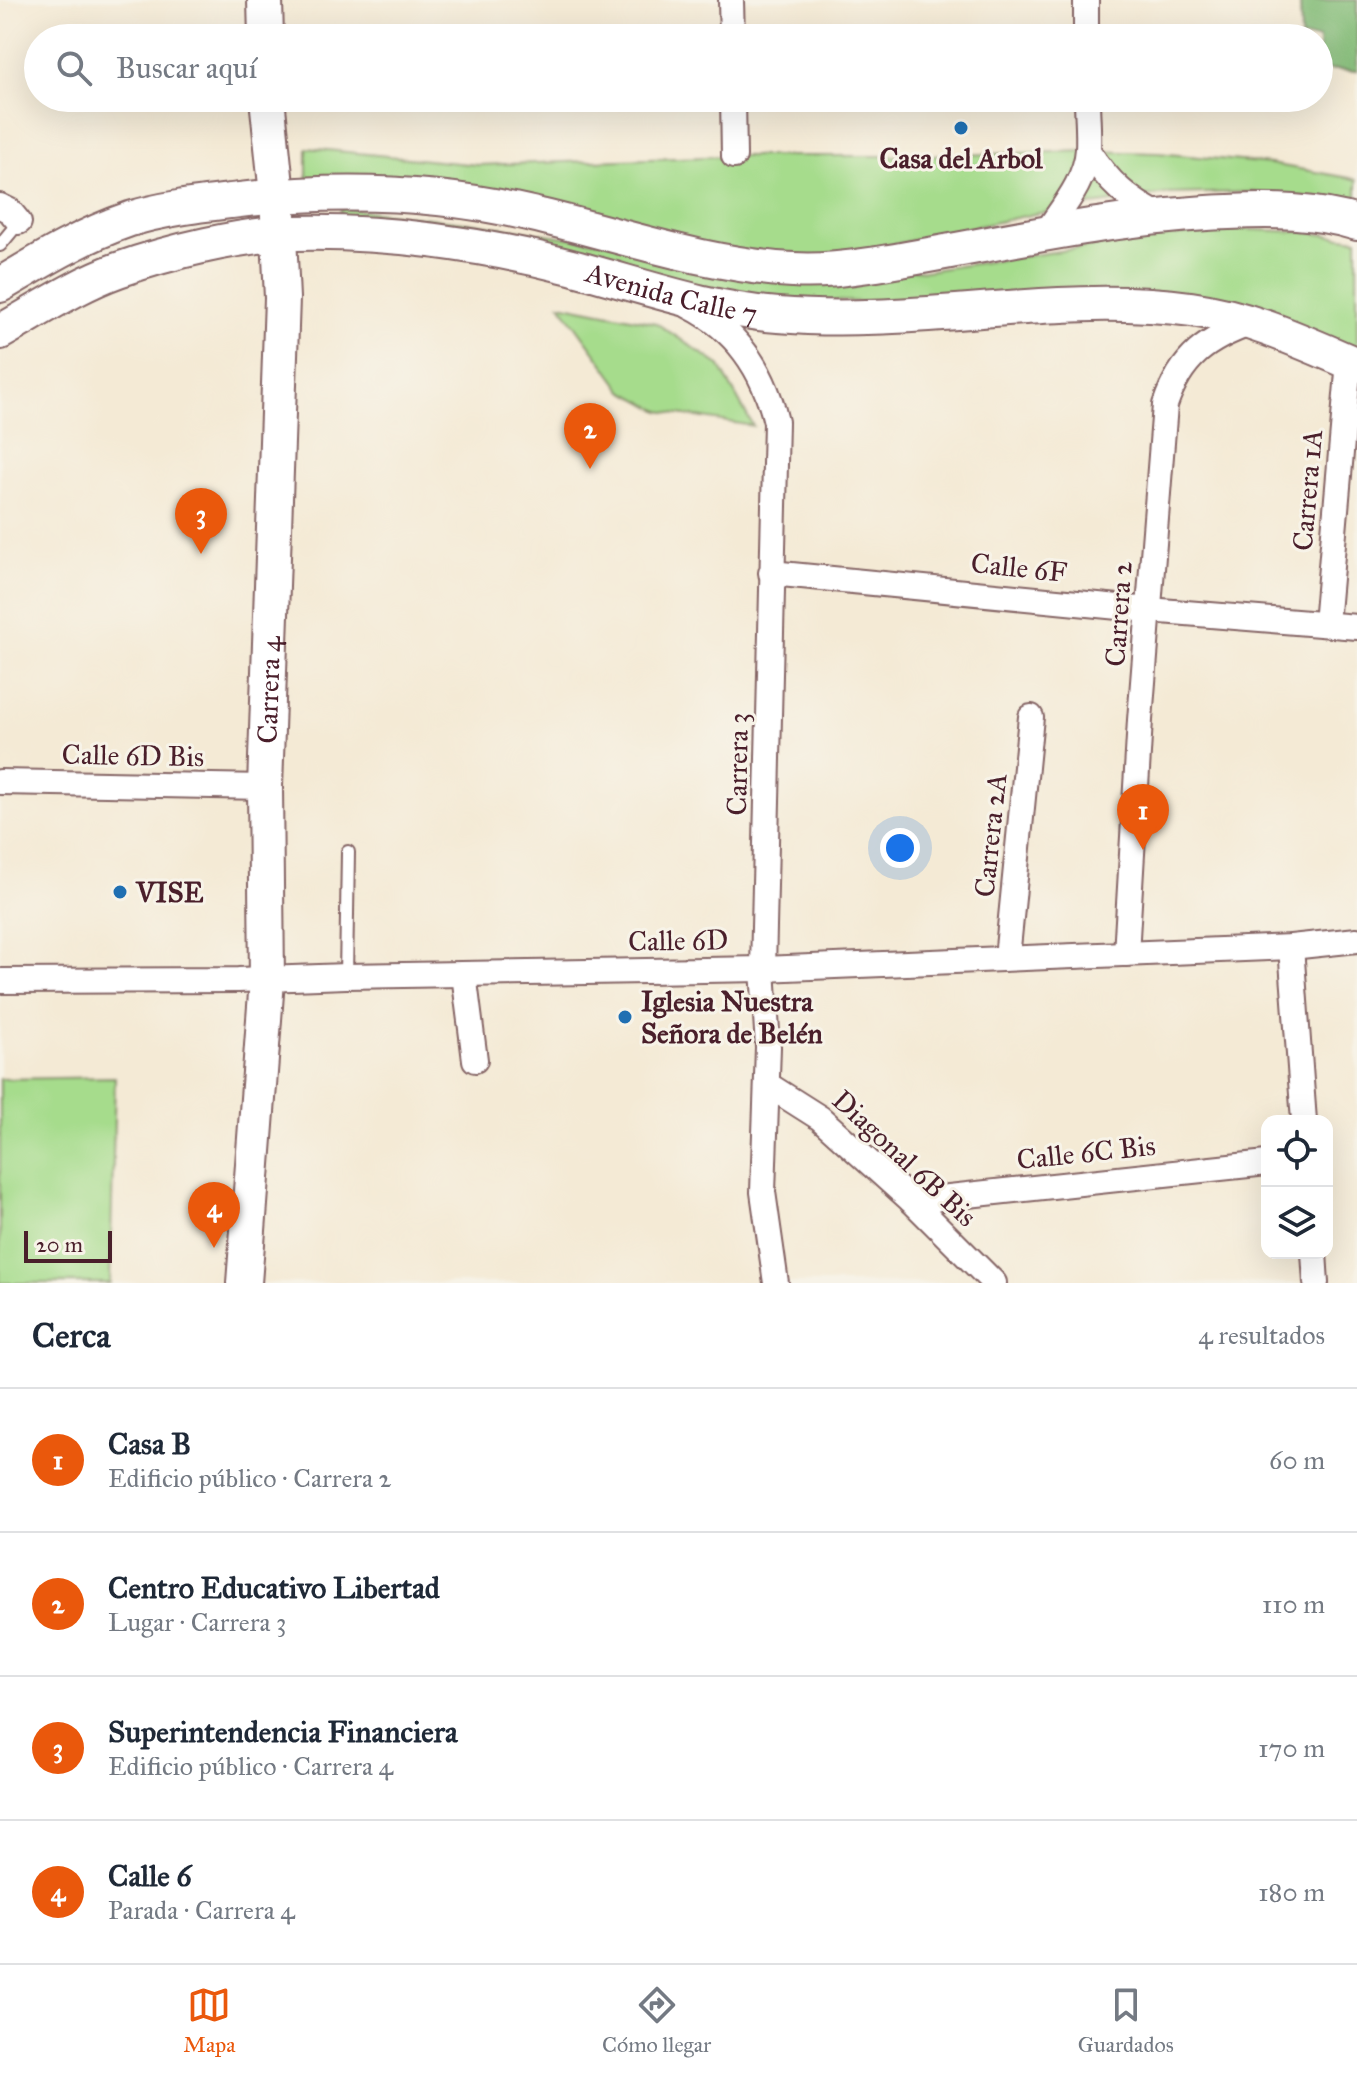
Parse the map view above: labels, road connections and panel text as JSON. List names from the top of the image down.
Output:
{
  "streets": {
    "street": [
      "Avenida Calle 7",
      "Carrera 1A",
      "Calle 6F",
      "Carrera 2",
      "Carrera 4",
      "Calle 6D Bis",
      "Carrera 3",
      "Carrera 2A",
      "Calle 6D",
      "Calle 6C Bis",
      "Diagonal 6B Bis"
    ]
  },
  "crossings": [
    ["Avenida Calle 7", "Carrera 1A"],
    ["Avenida Calle 7", "Carrera 2"],
    ["Avenida Calle 7", "Carrera 4"],
    ["Avenida Calle 7", "Carrera 3"],
    ["Carrera 1A", "Calle 6F"],
    ["Calle 6F", "Carrera 2"],
    ["Calle 6F", "Carrera 3"],
    ["Carrera 2", "Calle 6D"],
    ["Carrera 4", "Calle 6D Bis"],
    ["Carrera 4", "Calle 6D"],
    ["Carrera 3", "Calle 6D"],
    ["Carrera 3", "Diagonal 6B Bis"],
    ["Carrera 2A", "Calle 6D"],
    ["Calle 6C Bis", "Diagonal 6B Bis"]
  ],
  "places": ["Casa del Arbol", "VISE", "Iglesia Nuestra Señora de Belén"],
  "scale_bar": "20 m",
  "page": {
    "search": "Buscar aquí",
    "pins": [
      "2",
      "3",
      "1",
      "4"
    ],
    "scale": "20 m",
    "heading": ["Cerca", "4 resultados"],
    "list": [
      {
        "mark": "1",
        "name": "Casa B",
        "note": "Edificio público · Carrera 2",
        "value": "60 m"
      },
      {
        "mark": "2",
        "name": "Centro Educativo Libertad",
        "note": "Lugar · Carrera 3",
        "value": "110 m"
      },
      {
        "mark": "3",
        "name": "Superintendencia Financiera",
        "note": "Edificio público · Carrera 4",
        "value": "170 m"
      },
      {
        "mark": "4",
        "name": "Calle 6",
        "note": "Parada · Carrera 4",
        "value": "180 m"
      }
    ],
    "nav": ["Mapa", "Cómo llegar", "Guardados"]
  }
}
